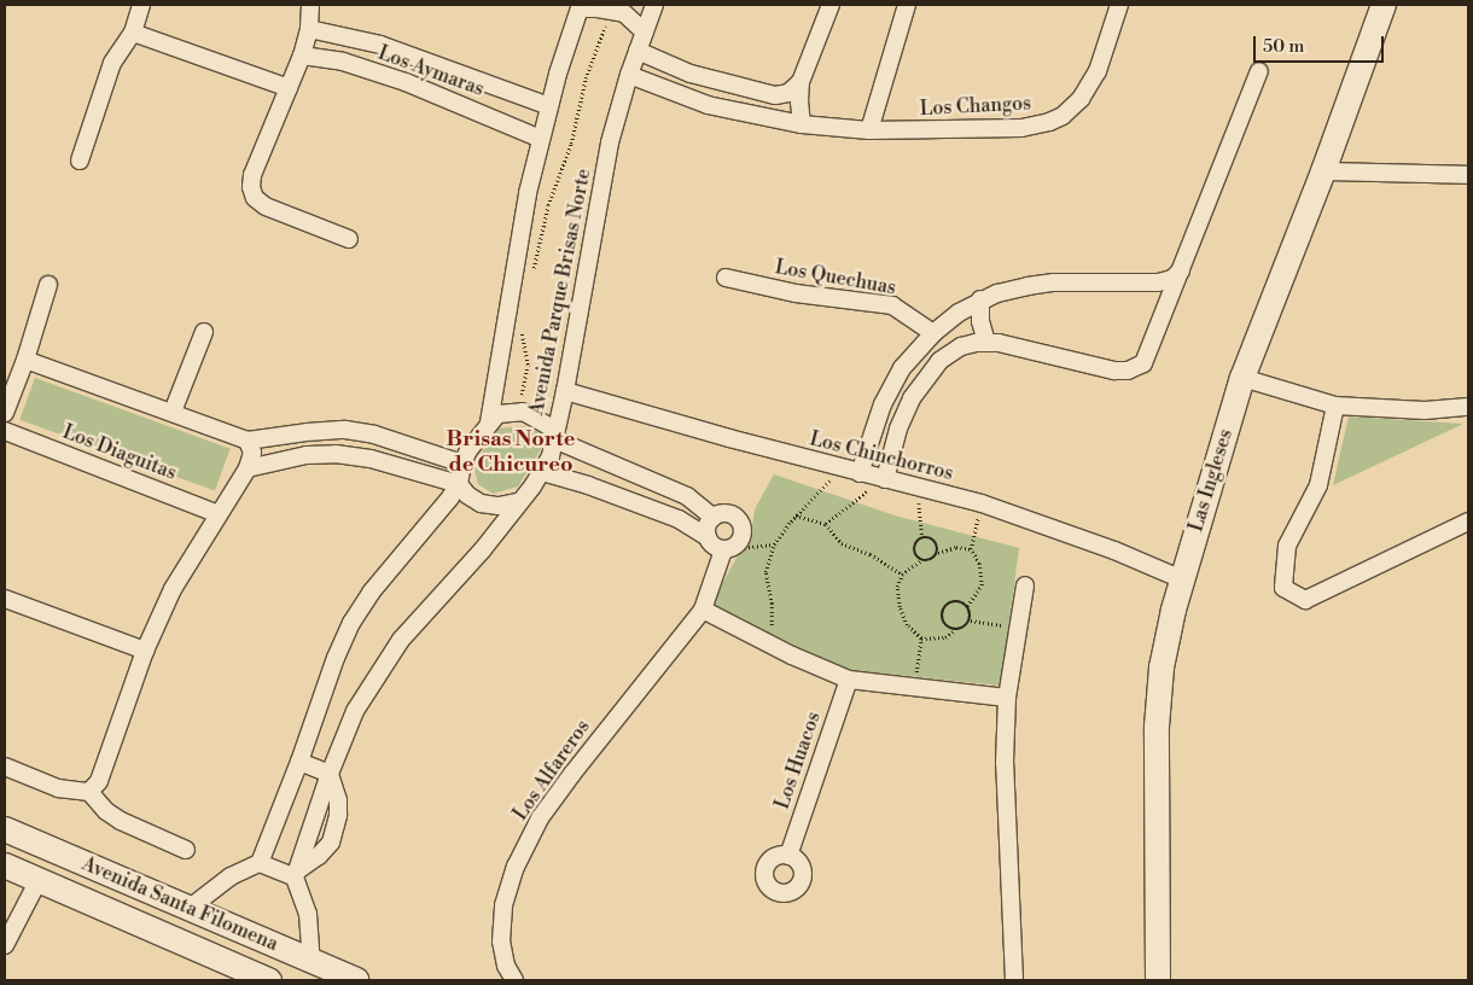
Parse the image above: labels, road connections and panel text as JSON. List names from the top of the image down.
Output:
{
  "streets": {
    "street": [
      "Los Aymaras",
      "Los Changos",
      "Los Quechuas",
      "Avenida Parque Brisas Norte",
      "Los Diaguitas",
      "Los Chinchorros",
      "Las Ingleses",
      "Los Huacos",
      "Los Alfareros",
      "Avenida Santa Filomena"
    ]
  },
  "crossings": [
    ["Los Changos", "Avenida Parque Brisas Norte"],
    ["Avenida Parque Brisas Norte", "Los Chinchorros"],
    ["Los Chinchorros", "Las Ingleses"]
  ],
  "districts": ["Brisas Norte de Chicureo"],
  "scale_bar": "50 m"
}
